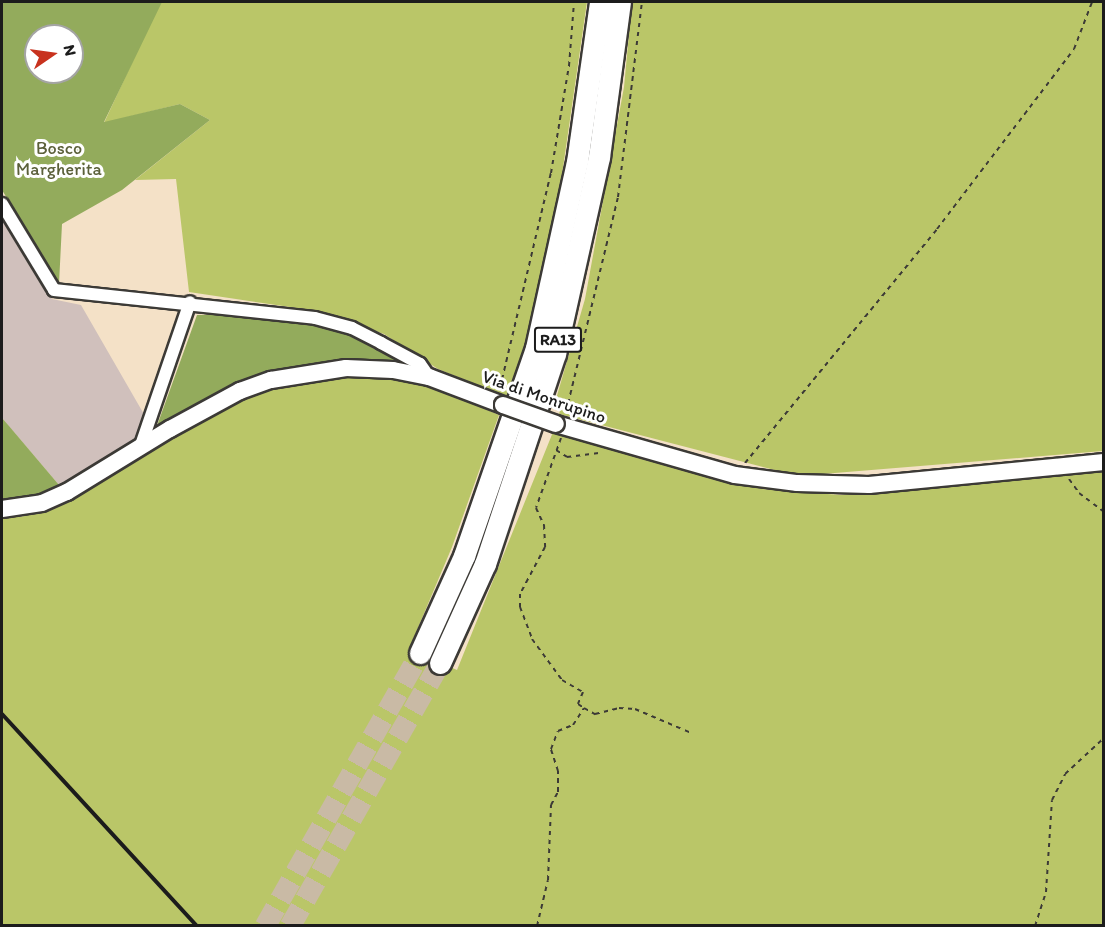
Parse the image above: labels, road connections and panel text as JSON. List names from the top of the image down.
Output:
{
  "streets": {
    "highway": ["RA13"],
    "main road": ["Via di Monrupino"]
  },
  "parks": ["Bosco Margherita"],
  "north": "right"
}
